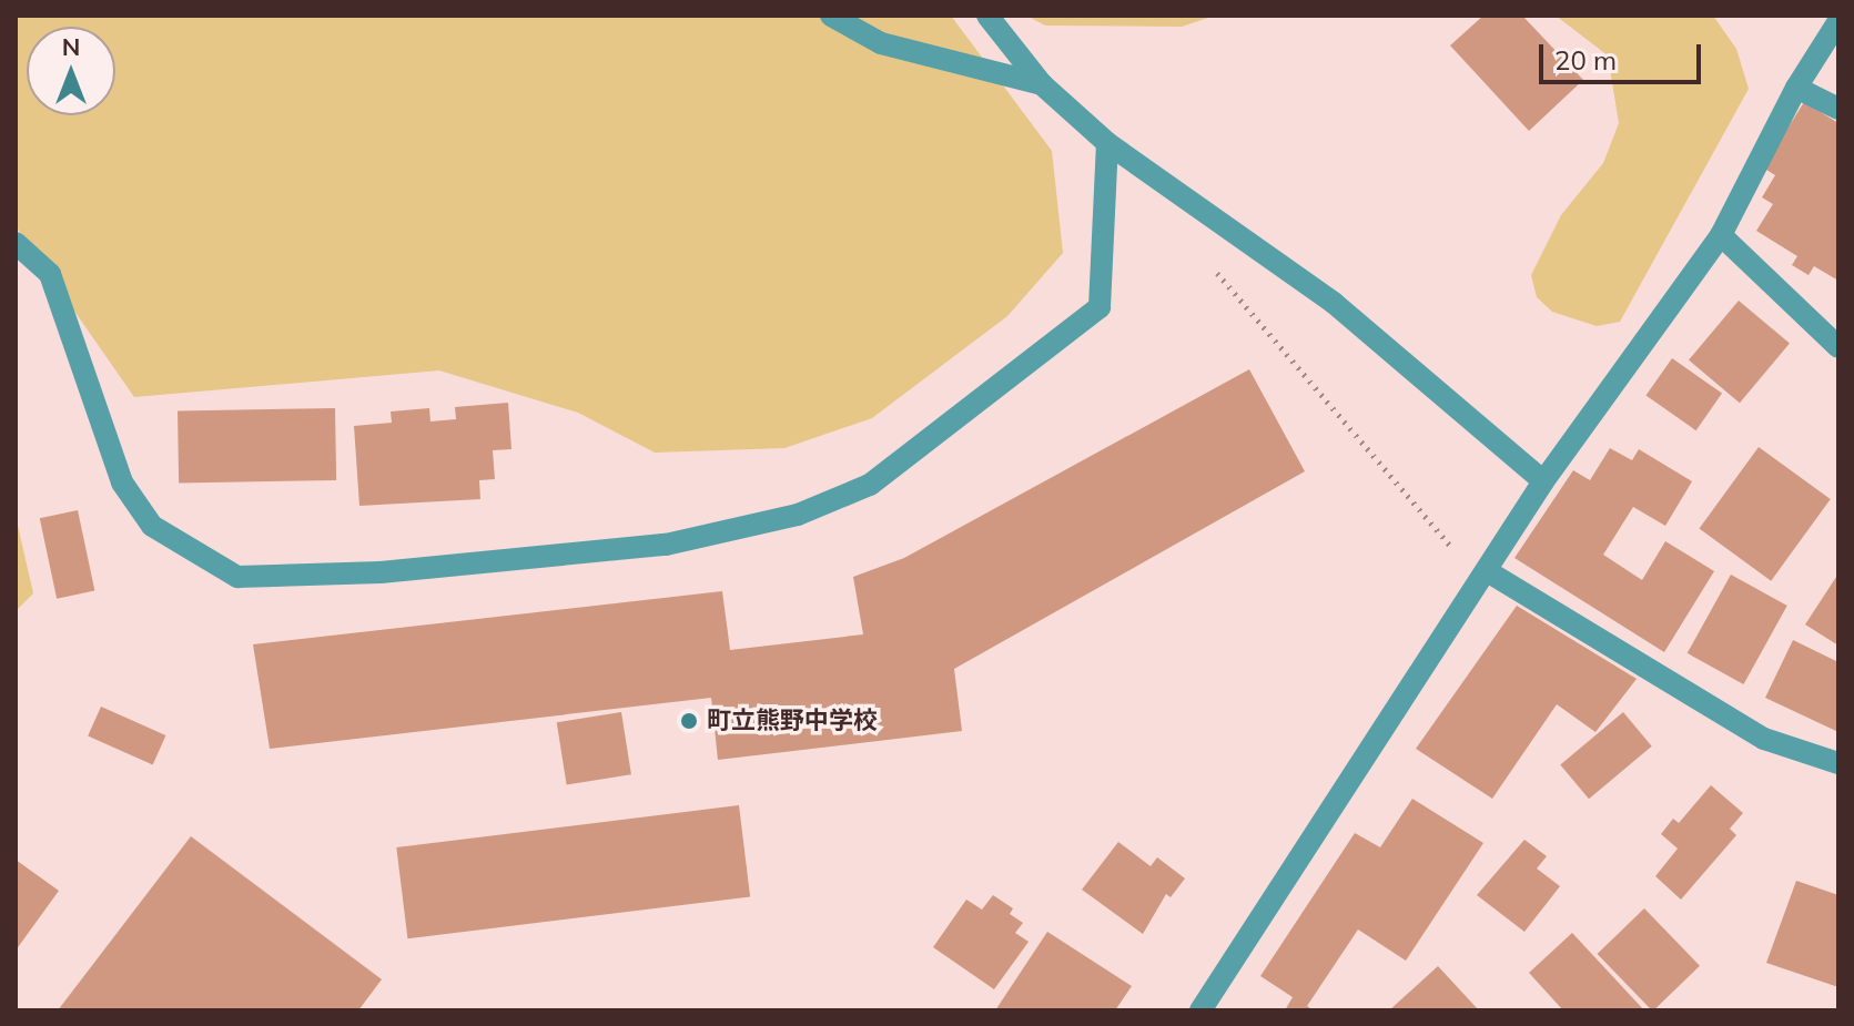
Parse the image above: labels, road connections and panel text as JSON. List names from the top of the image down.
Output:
{
  "places": ["町立熊野中学校"],
  "scale_bar": "20 m",
  "north": "top"
}
